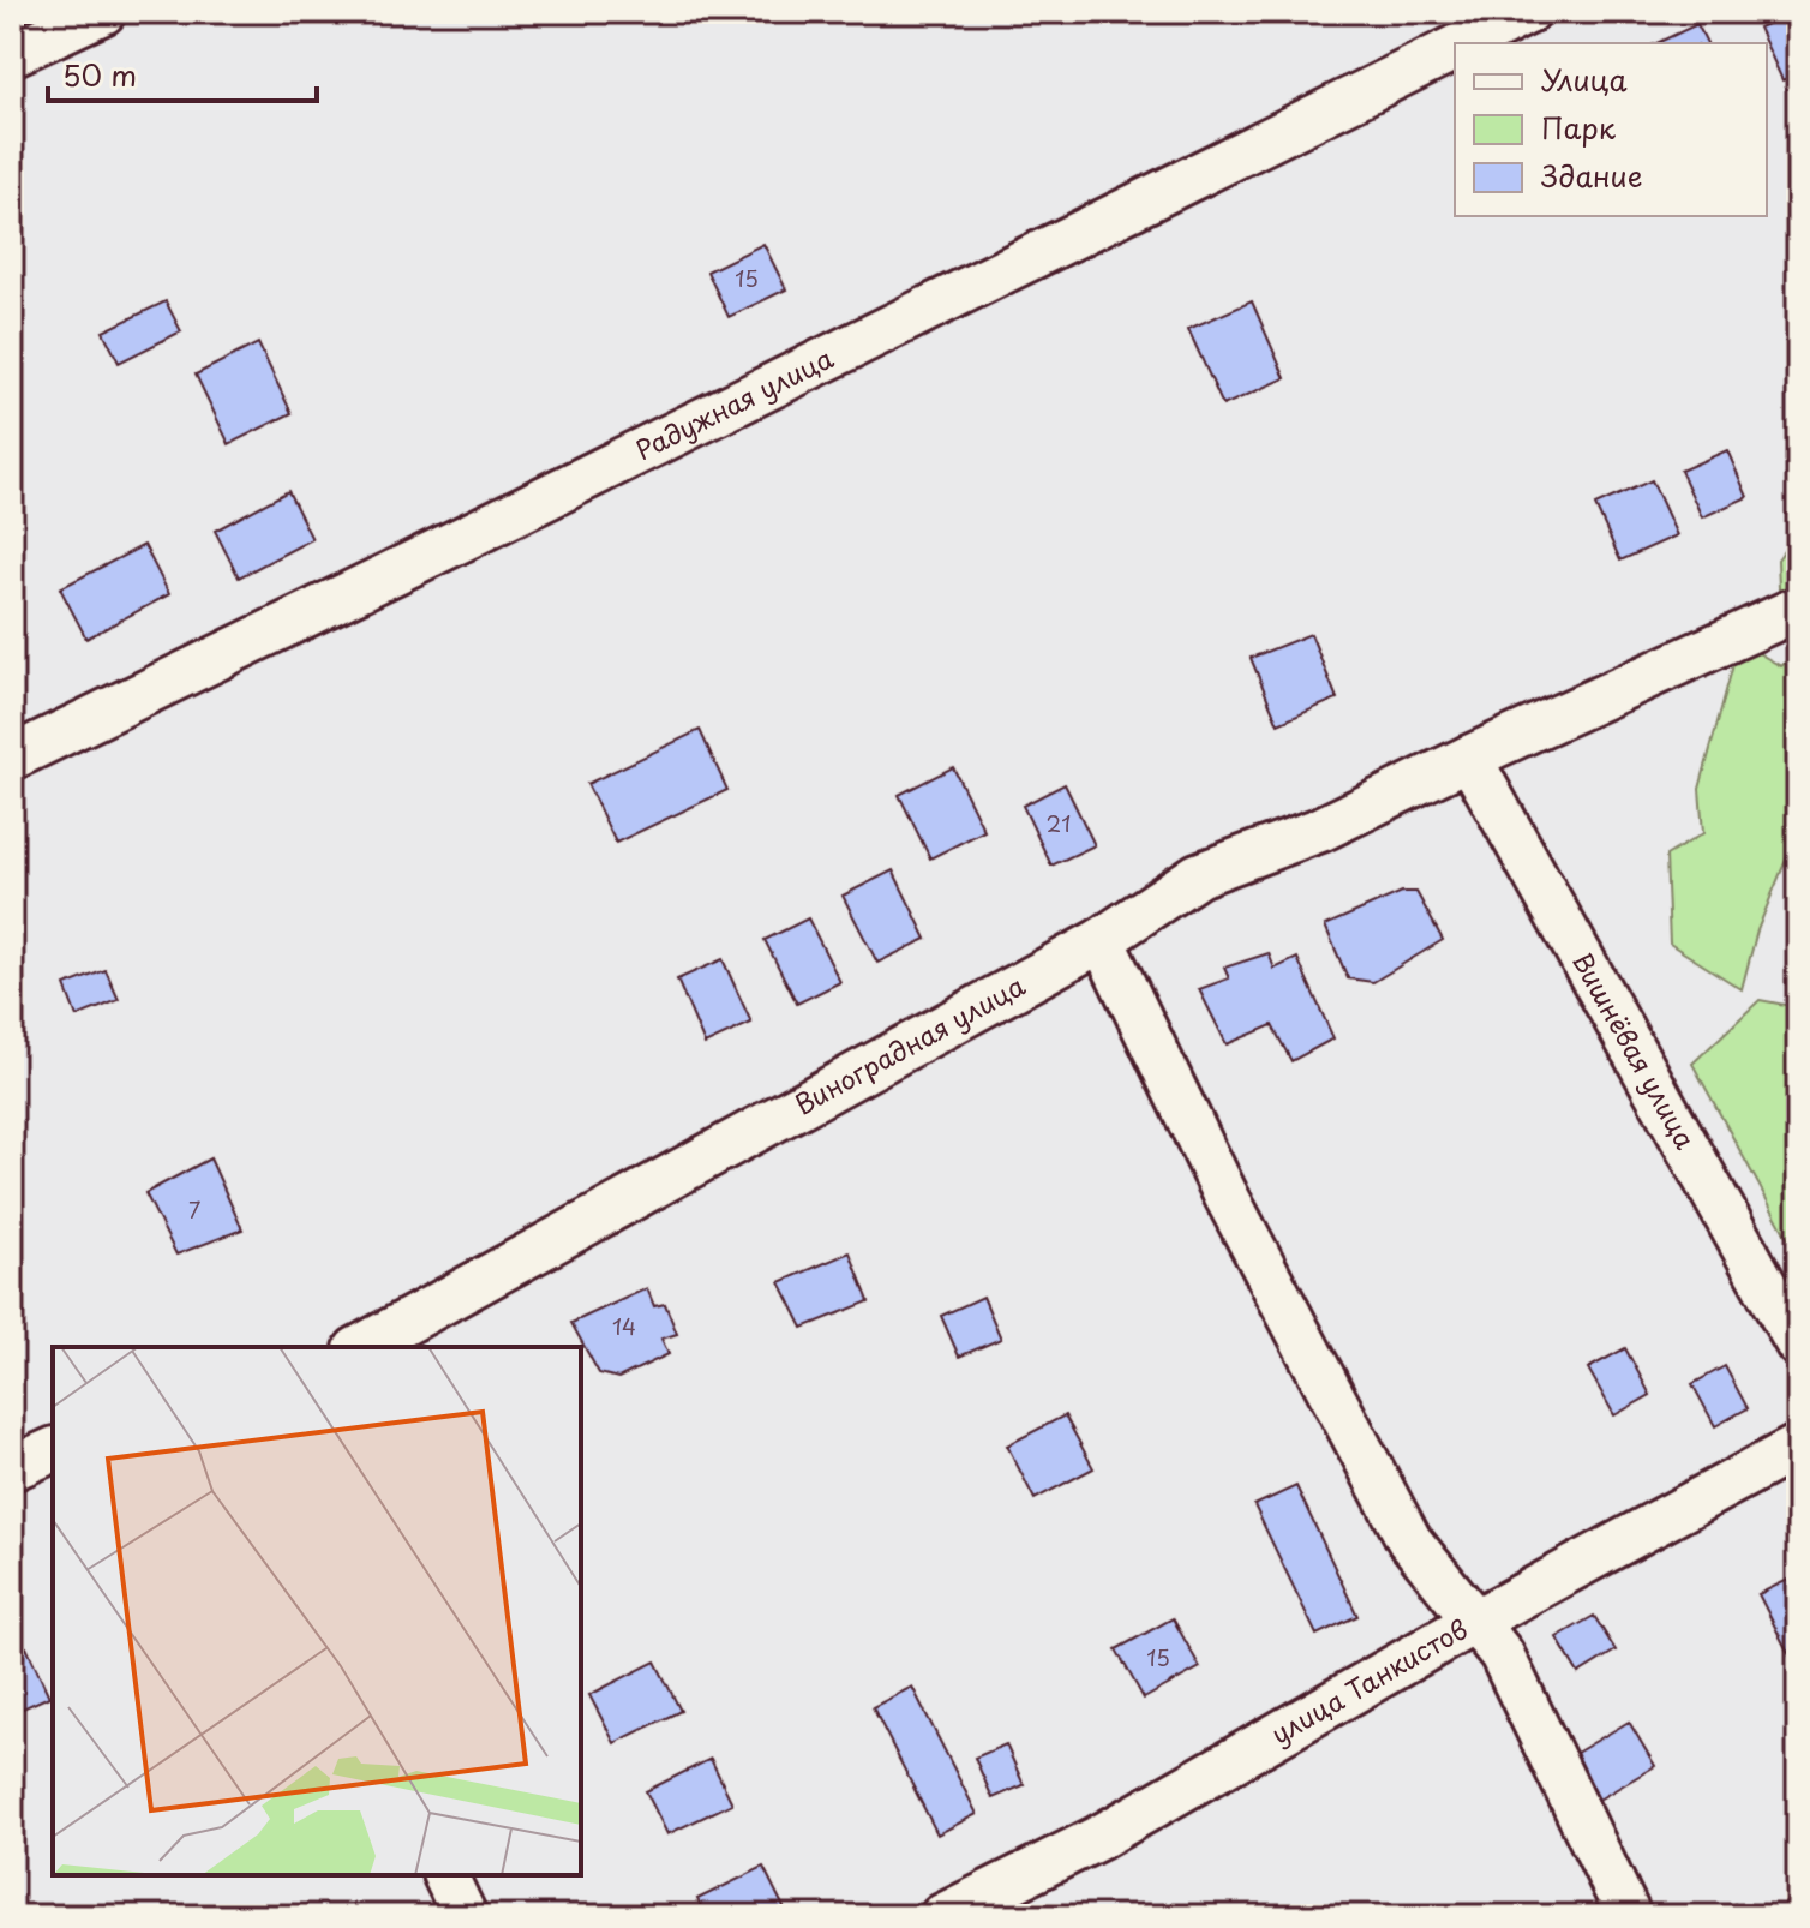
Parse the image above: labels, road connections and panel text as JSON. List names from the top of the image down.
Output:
{
  "streets": {
    "street": [
      "Радужная улица",
      "Виноградная улица",
      "Вишнёвая улица",
      "улица Танкистов"
    ]
  },
  "crossings": [
    ["Виноградная улица", "Вишнёвая улица"]
  ],
  "house_numbers": [
    "15",
    "21",
    "7",
    "14",
    "15"
  ],
  "legend": ["Улица", "Парк", "Здание"],
  "scale_bar": "50 m"
}
